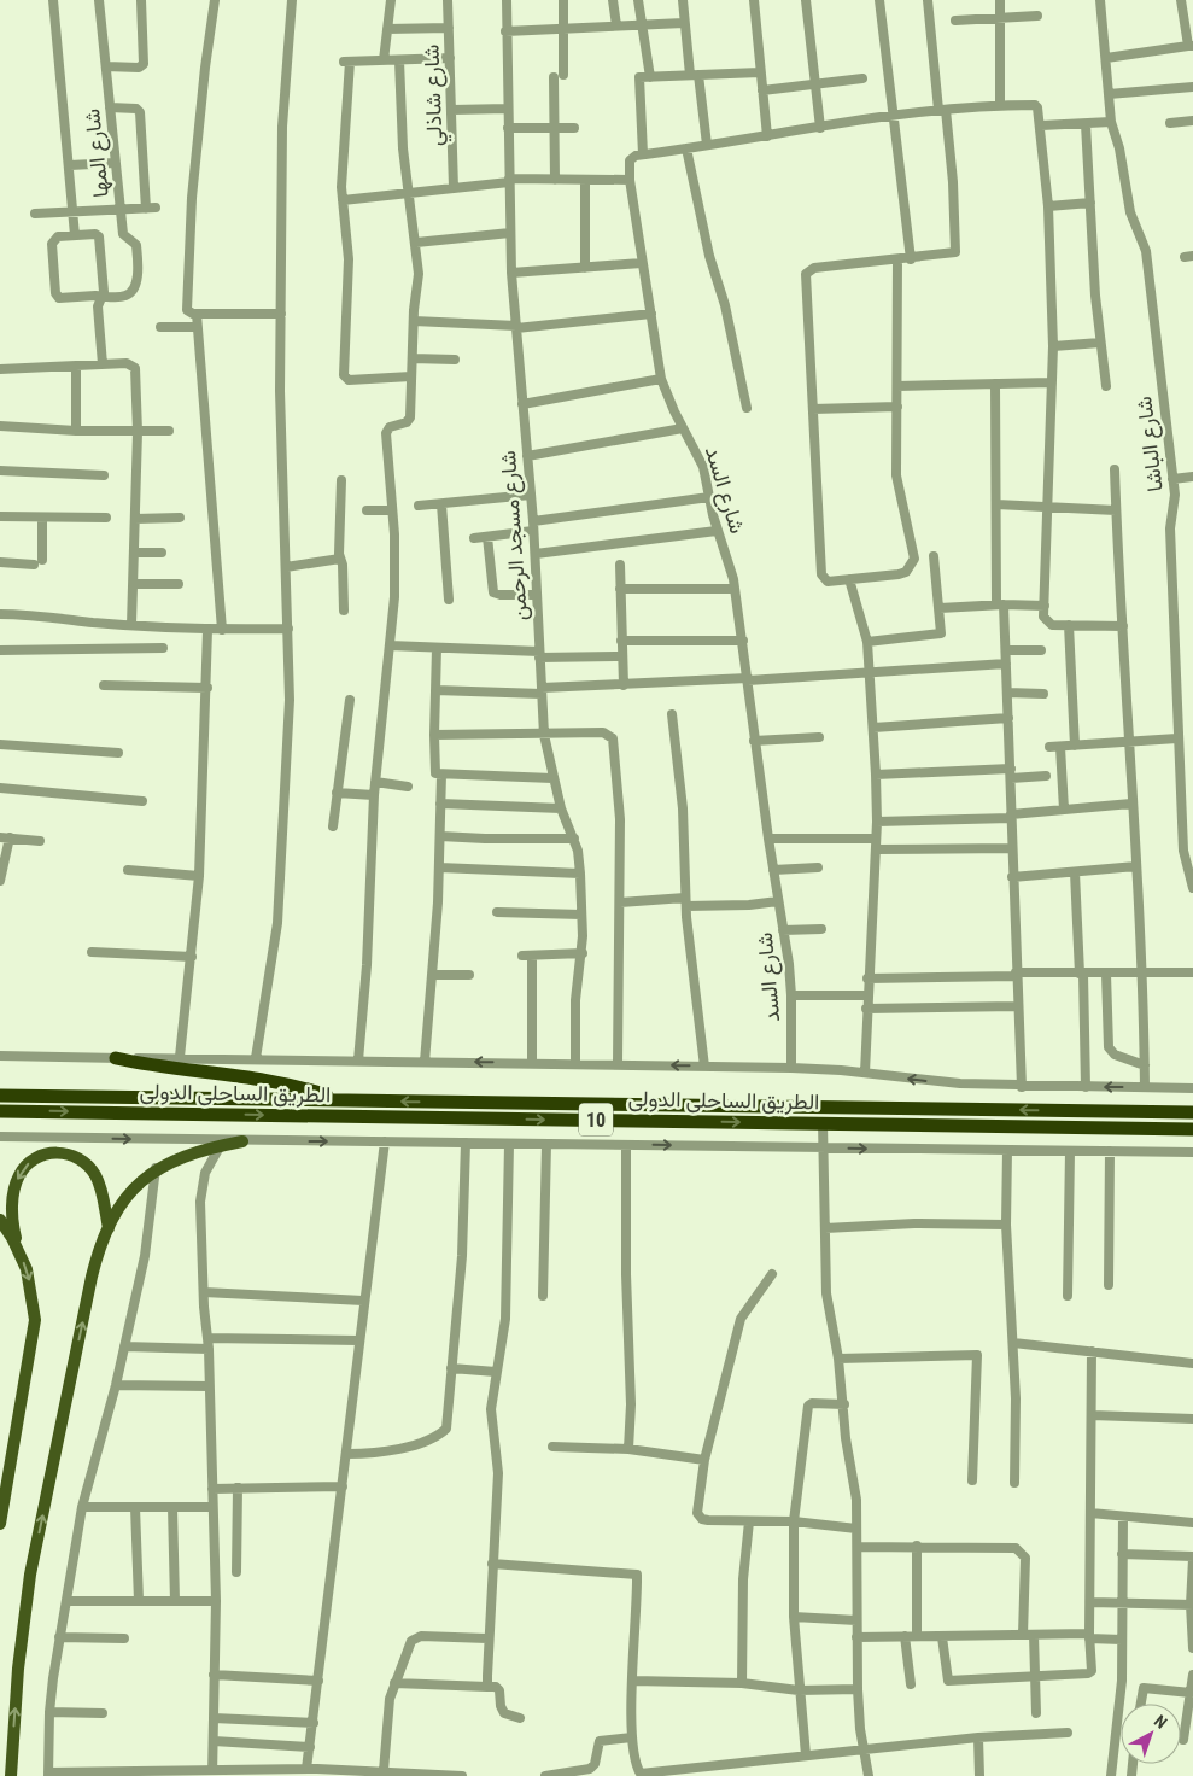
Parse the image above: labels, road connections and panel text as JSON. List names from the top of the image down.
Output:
{
  "streets": {
    "highway": ["الطريق الساحلى الدولى", "10"],
    "street": [
      "شارع شاذلي",
      "شارع المها",
      "شارع الباشا",
      "شارع السد",
      "شارع مسجد الرحمن"
    ]
  },
  "north": "top right"
}
